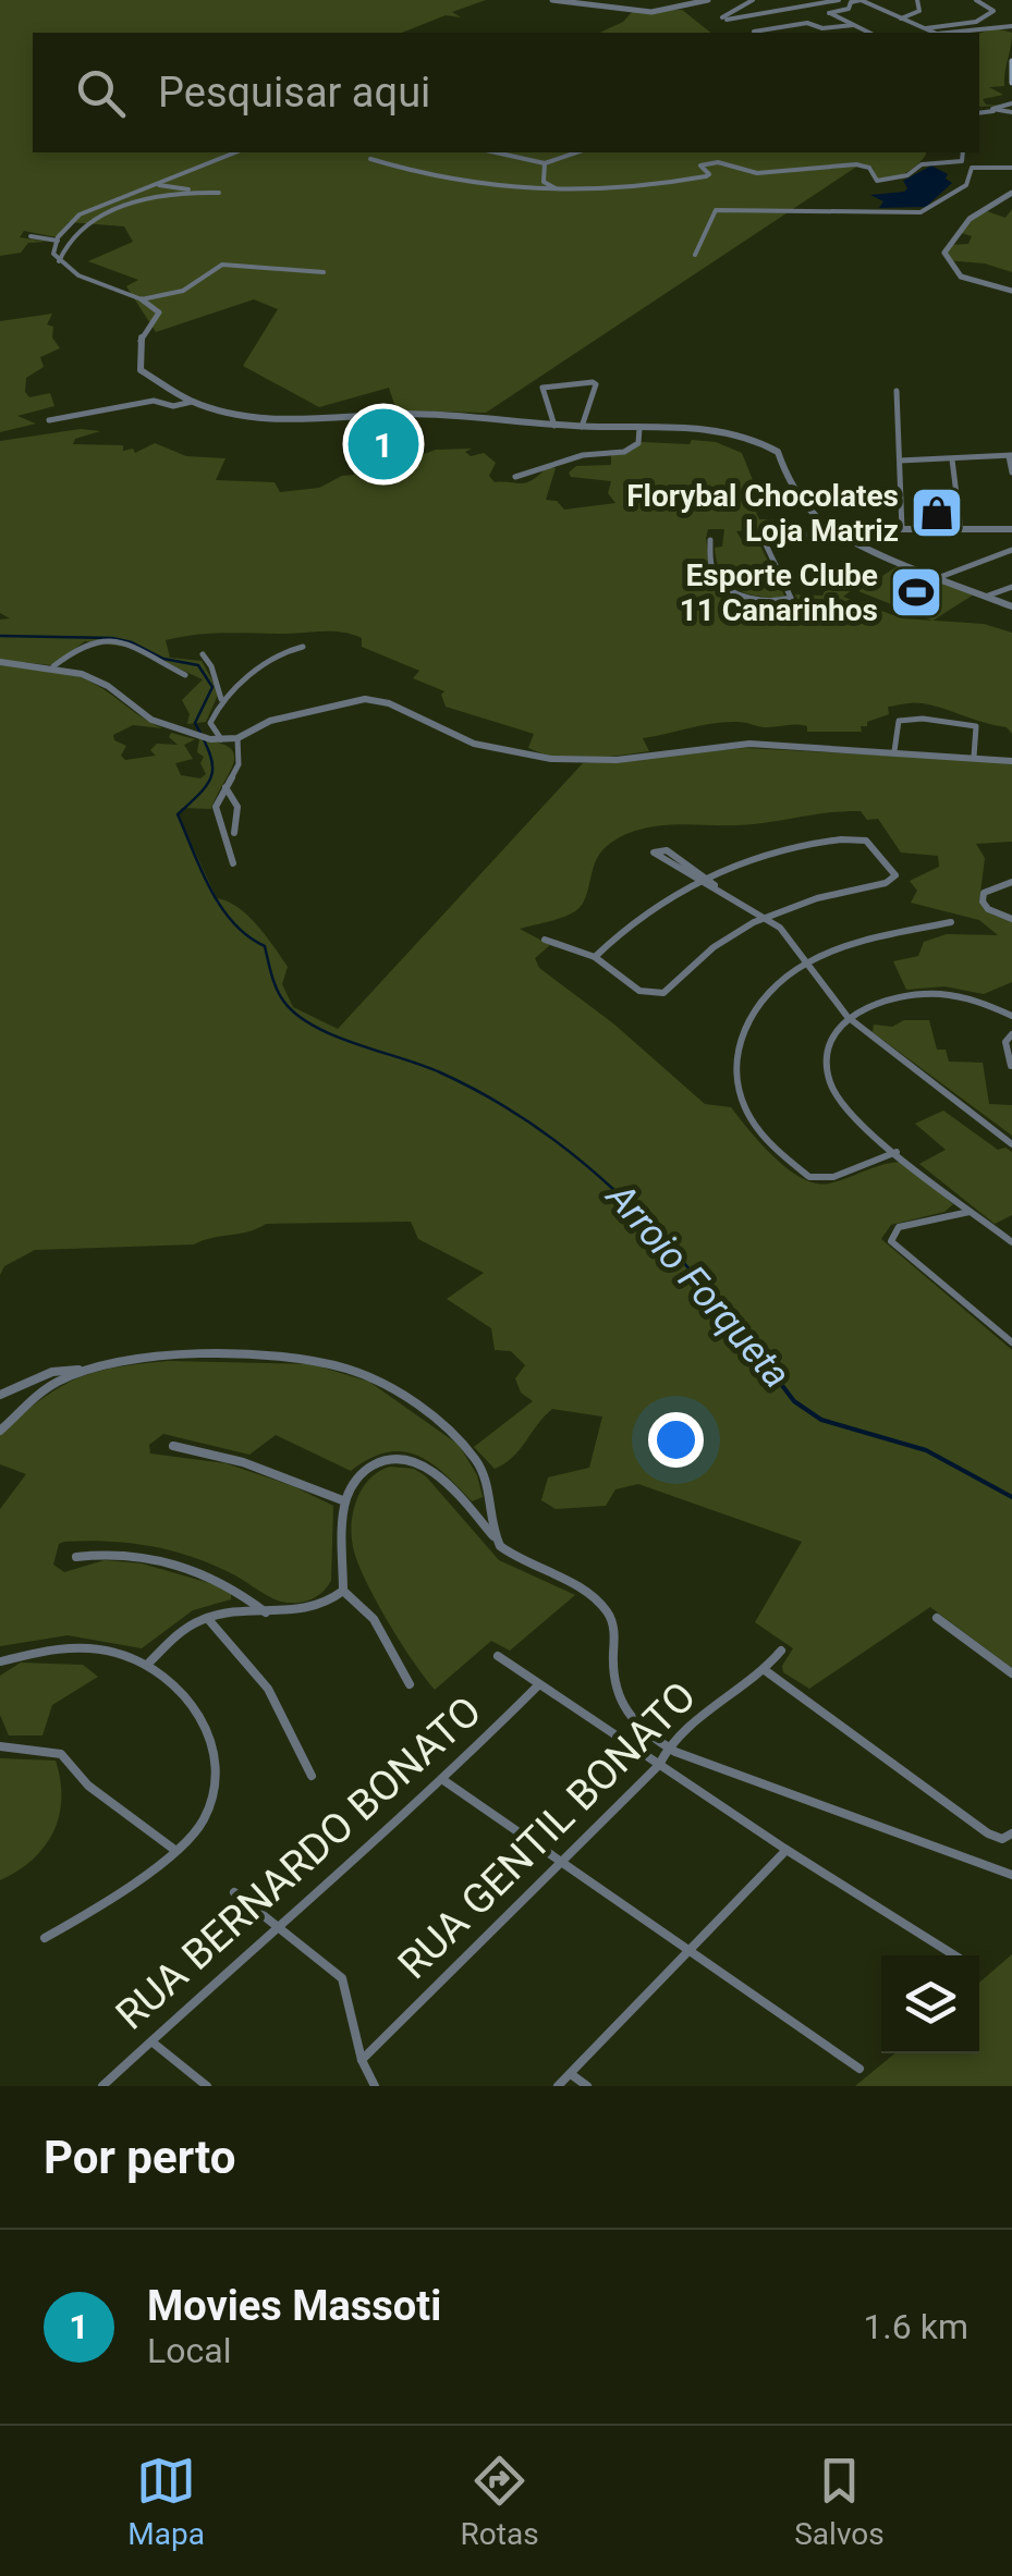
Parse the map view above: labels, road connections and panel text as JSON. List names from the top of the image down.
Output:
{
  "streets": {
    "street": ["RUA GENTIL BONATO", "RUA BERNARDO BONATO"]
  },
  "water": ["Arroio Forqueta"],
  "places": {
    "shop": ["Florybal Chocolates Loja Matriz"],
    "sports": ["Esporte Clube 11 Canarinhos"]
  },
  "page": {
    "search": "Pesquisar aqui",
    "pins": "1",
    "heading": "Por perto",
    "list": [
      {
        "mark": "1",
        "name": "Movies Massoti",
        "note": "Local",
        "value": "1.6 km"
      }
    ],
    "nav": ["Mapa", "Rotas", "Salvos"]
  }
}
